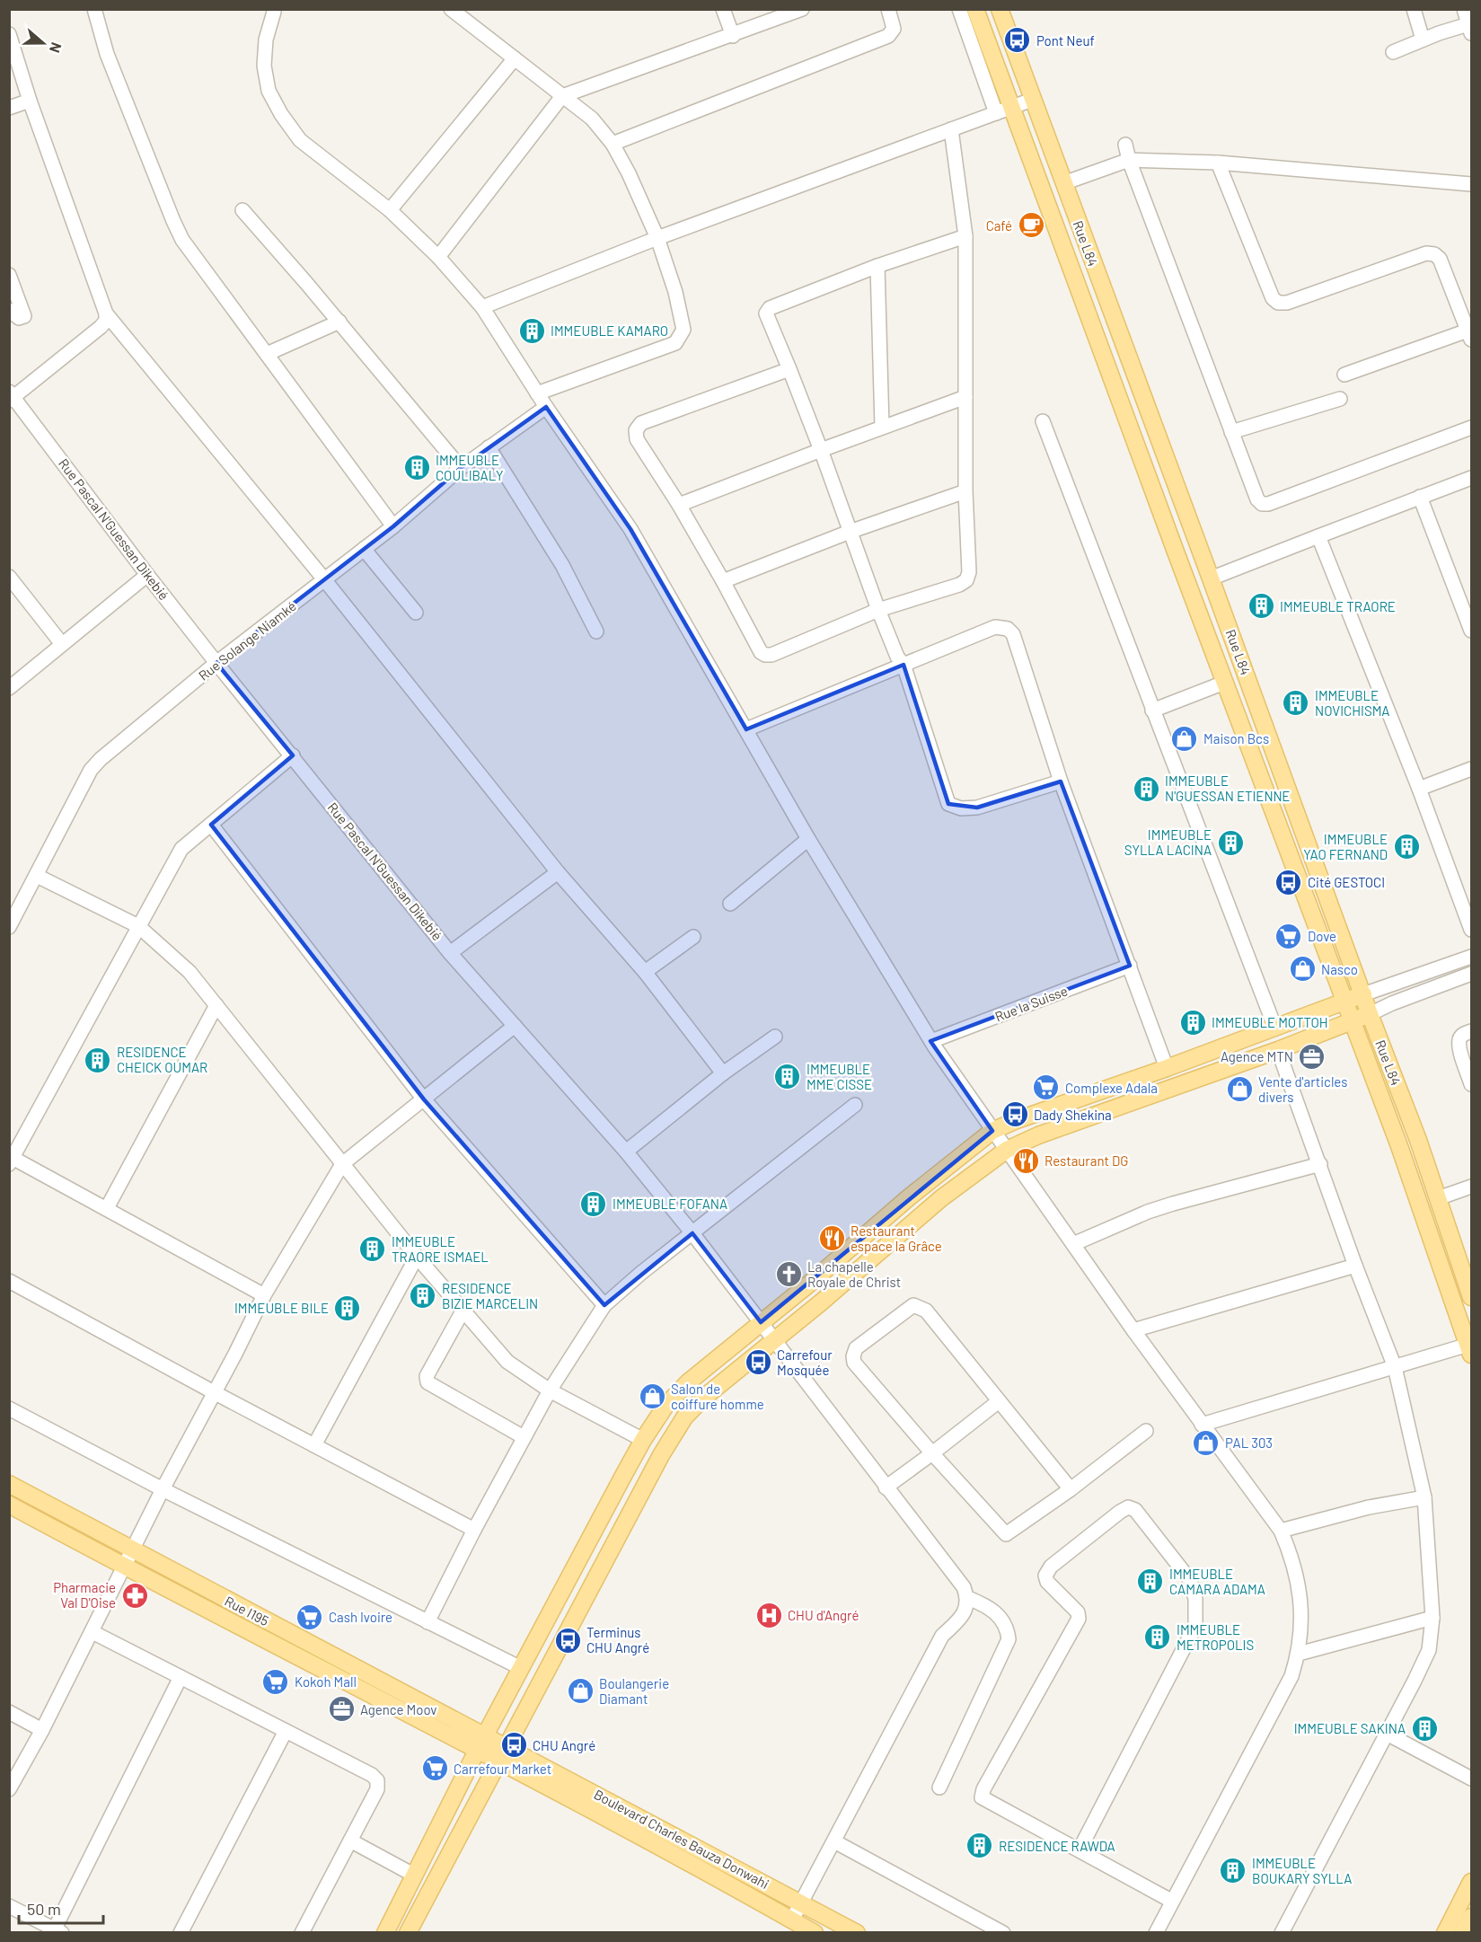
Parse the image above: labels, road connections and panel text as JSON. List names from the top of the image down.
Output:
{
  "streets": {
    "main road": ["Rue L84", "Rue I195", "Boulevard Charles Bauza Donwahi"],
    "street": ["Rue Pascal N'Guessan Dikebié", "Rue Solange Niamké", "Rue la Suisse"]
  },
  "crossings": [
    ["Rue Pascal N'Guessan Dikebié", "Rue Solange Niamké"]
  ],
  "places": {
    "bus stop": [
      "Pont Neuf",
      "Cité GESTOCI",
      "Dady Shekina",
      "Carrefour Mosquée",
      "Terminus CHU Angré",
      "CHU Angré"
    ],
    "cafe": ["Café"],
    "building": [
      "IMMEUBLE KAMARO",
      "IMMEUBLE COULIBALY",
      "IMMEUBLE TRAORE",
      "IMMEUBLE NOVICHISMA",
      "IMMEUBLE N'GUESSAN ETIENNE",
      "IMMEUBLE SYLLA LACINA",
      "IMMEUBLE YAO FERNAND",
      "IMMEUBLE MOTTOH",
      "RESIDENCE CHEICK OUMAR",
      "IMMEUBLE MME CISSE",
      "IMMEUBLE FOFANA",
      "IMMEUBLE TRAORE ISMAEL",
      "RESIDENCE BIZIE MARCELIN",
      "IMMEUBLE BILE",
      "IMMEUBLE CAMARA ADAMA",
      "IMMEUBLE METROPOLIS",
      "IMMEUBLE SAKINA",
      "RESIDENCE RAWDA",
      "IMMEUBLE BOUKARY SYLLA"
    ],
    "shop": [
      "Maison Bcs",
      "Nasco",
      "Vente d'articles divers",
      "Salon de coiffure homme",
      "PAL 303",
      "Boulangerie Diamant"
    ],
    "supermarket": [
      "Dove",
      "Complexe Adala",
      "Cash Ivoire",
      "Kokoh Mall",
      "Carrefour Market"
    ],
    "office": ["Agence MTN", "Agence Moov"],
    "restaurant": ["Restaurant DG", "Restaurant espace la Grâce"],
    "church": ["La chapelle Royale de Christ"],
    "pharmacy": ["Pharmacie Val D'Oise"],
    "hospital": ["CHU d'Angré"]
  },
  "scale_bar": "50 m",
  "north": "right"
}
